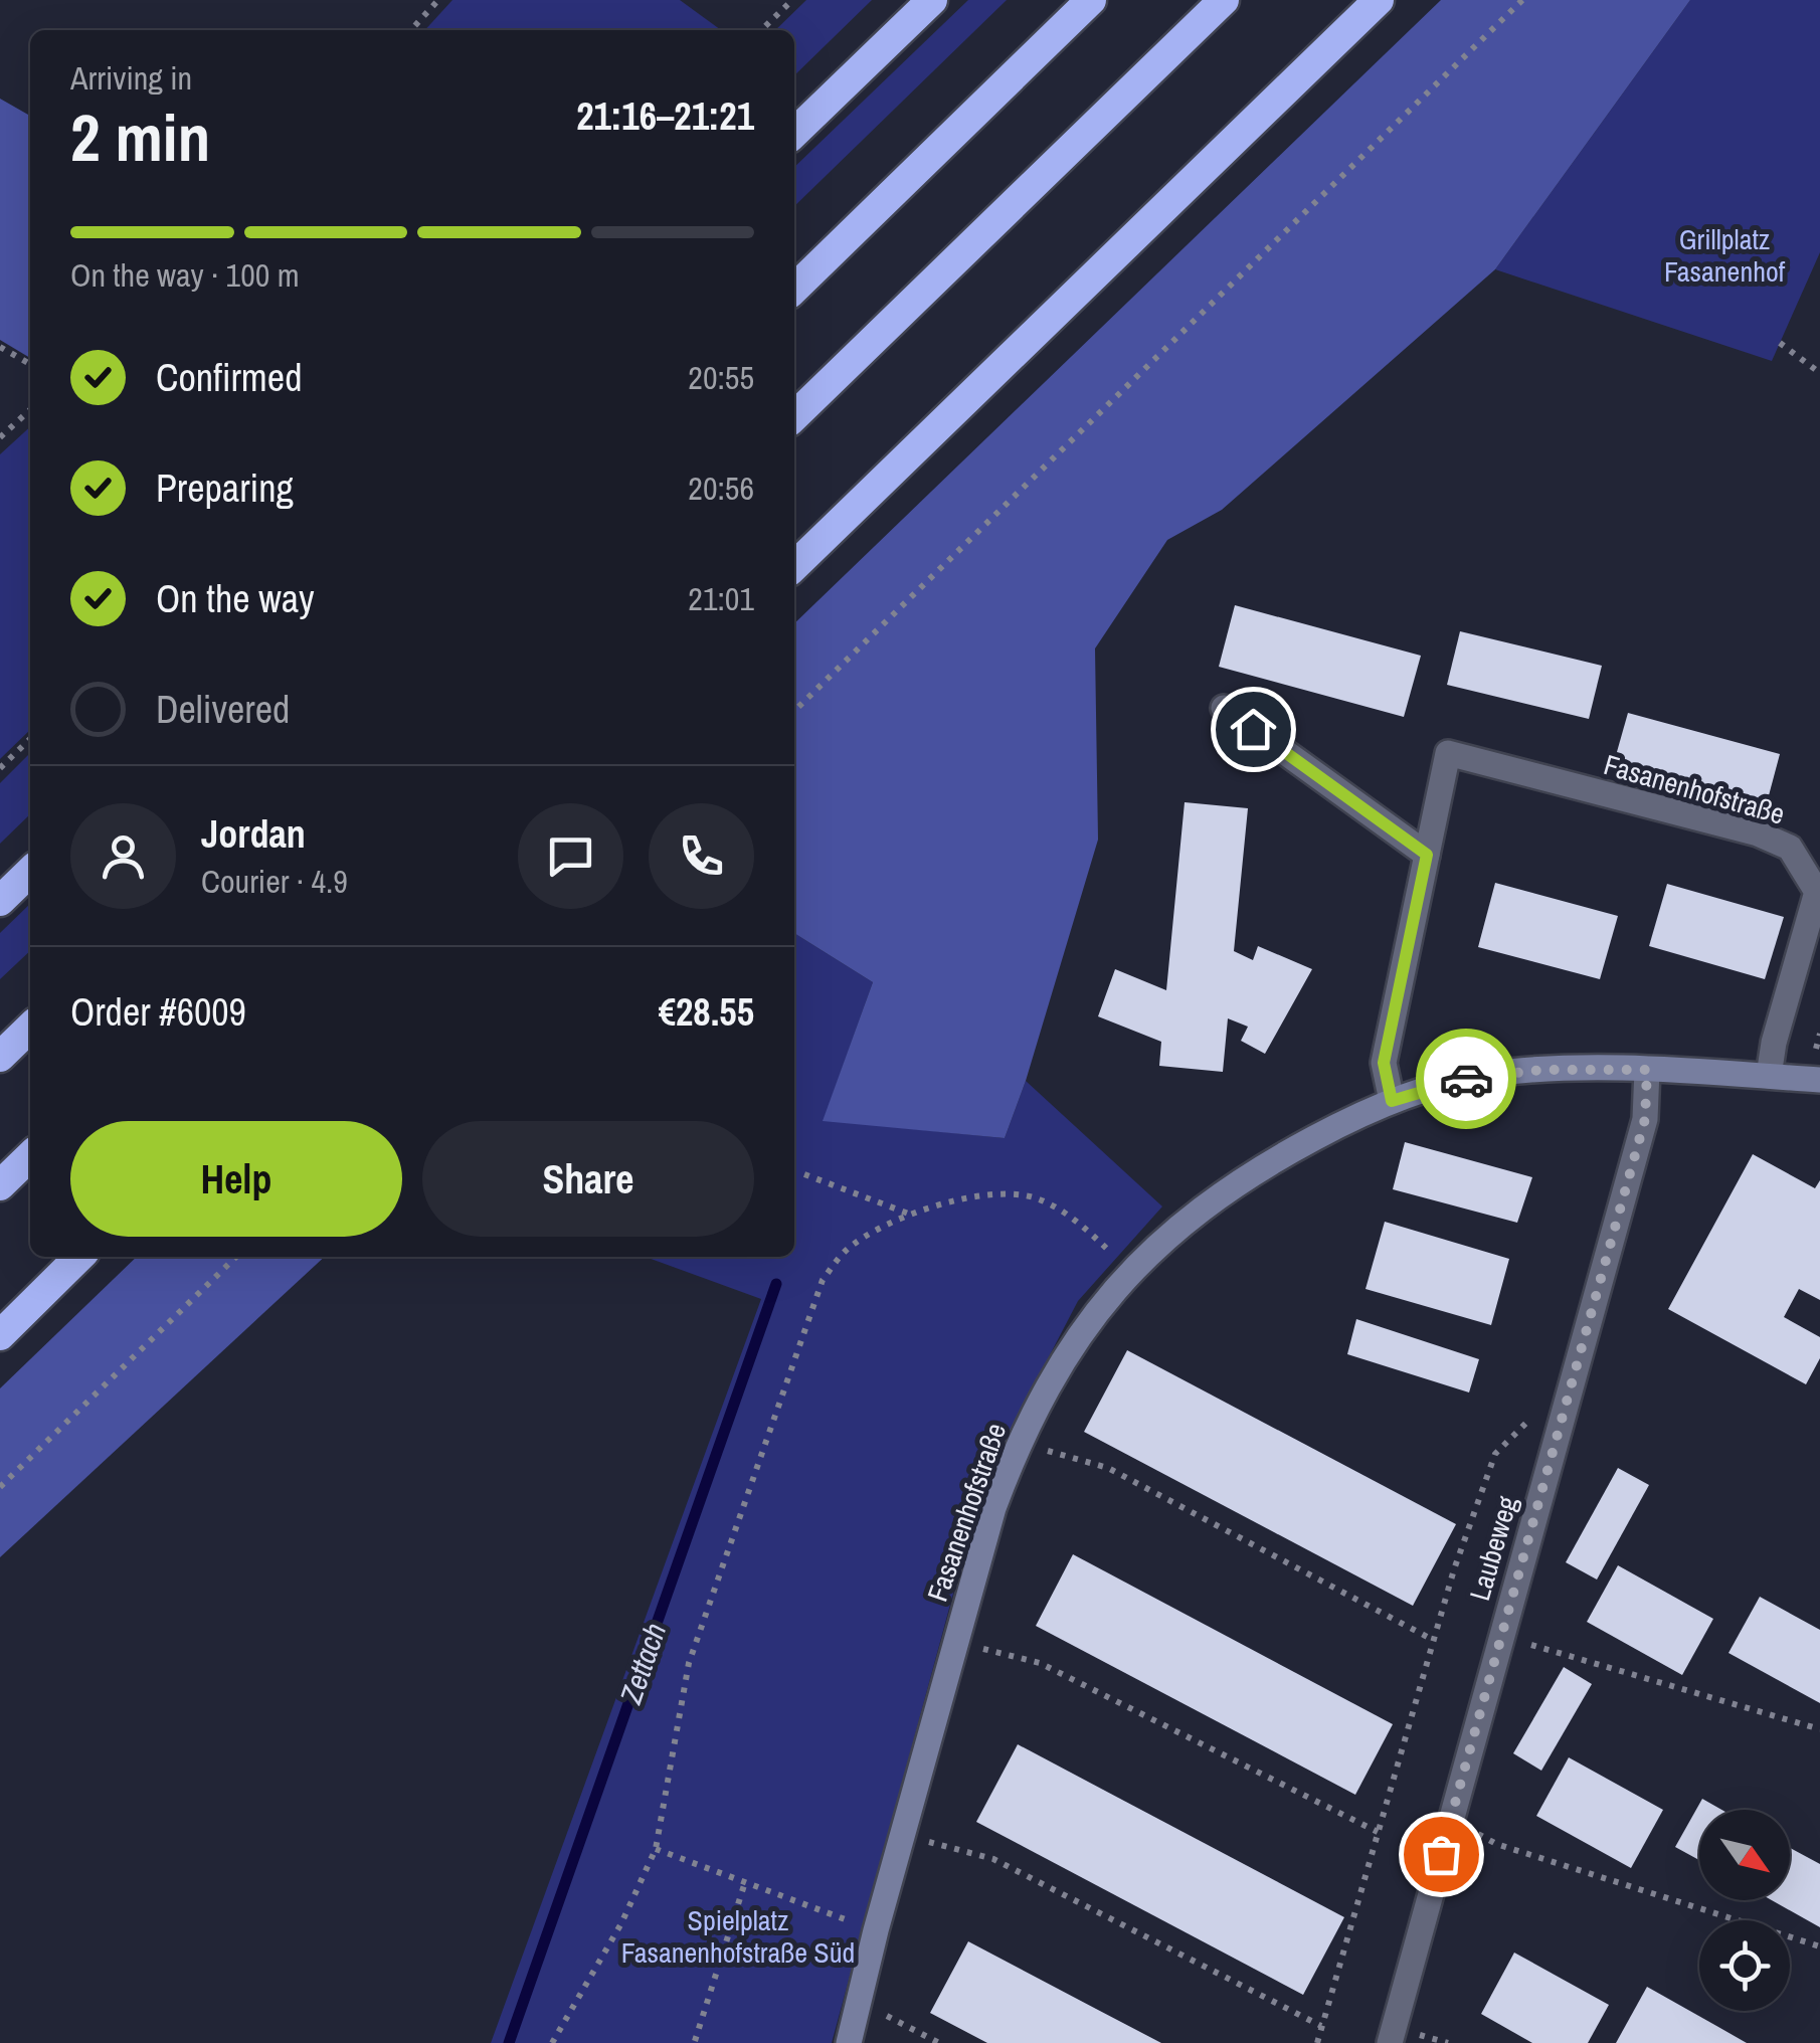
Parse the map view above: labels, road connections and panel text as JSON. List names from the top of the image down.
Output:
{
  "streets": {
    "street": ["Fasanenhofstraße", "Laubeweg"]
  },
  "crossings": [
    ["Fasanenhofstraße", "Laubeweg"]
  ],
  "water": ["Zettach"],
  "parks": ["Grillplatz Fasanenhof", "Spielplatz Fasanenhofstraße Süd"],
  "north": "bottom right",
  "page": {
    "heading": ["2 min", "Arriving in", "21:16–21:21"],
    "panel": [
      "Jordan",
      "Courier · 4.9",
      "Order #6009",
      "€28.55"
    ],
    "bar": "On the way · 100 m",
    "list": [
      ["Confirmed", "20:55"],
      ["Preparing", "20:56"],
      ["On the way", "21:01"],
      "Delivered"
    ],
    "buttons": ["Help", "Share"]
  }
}
